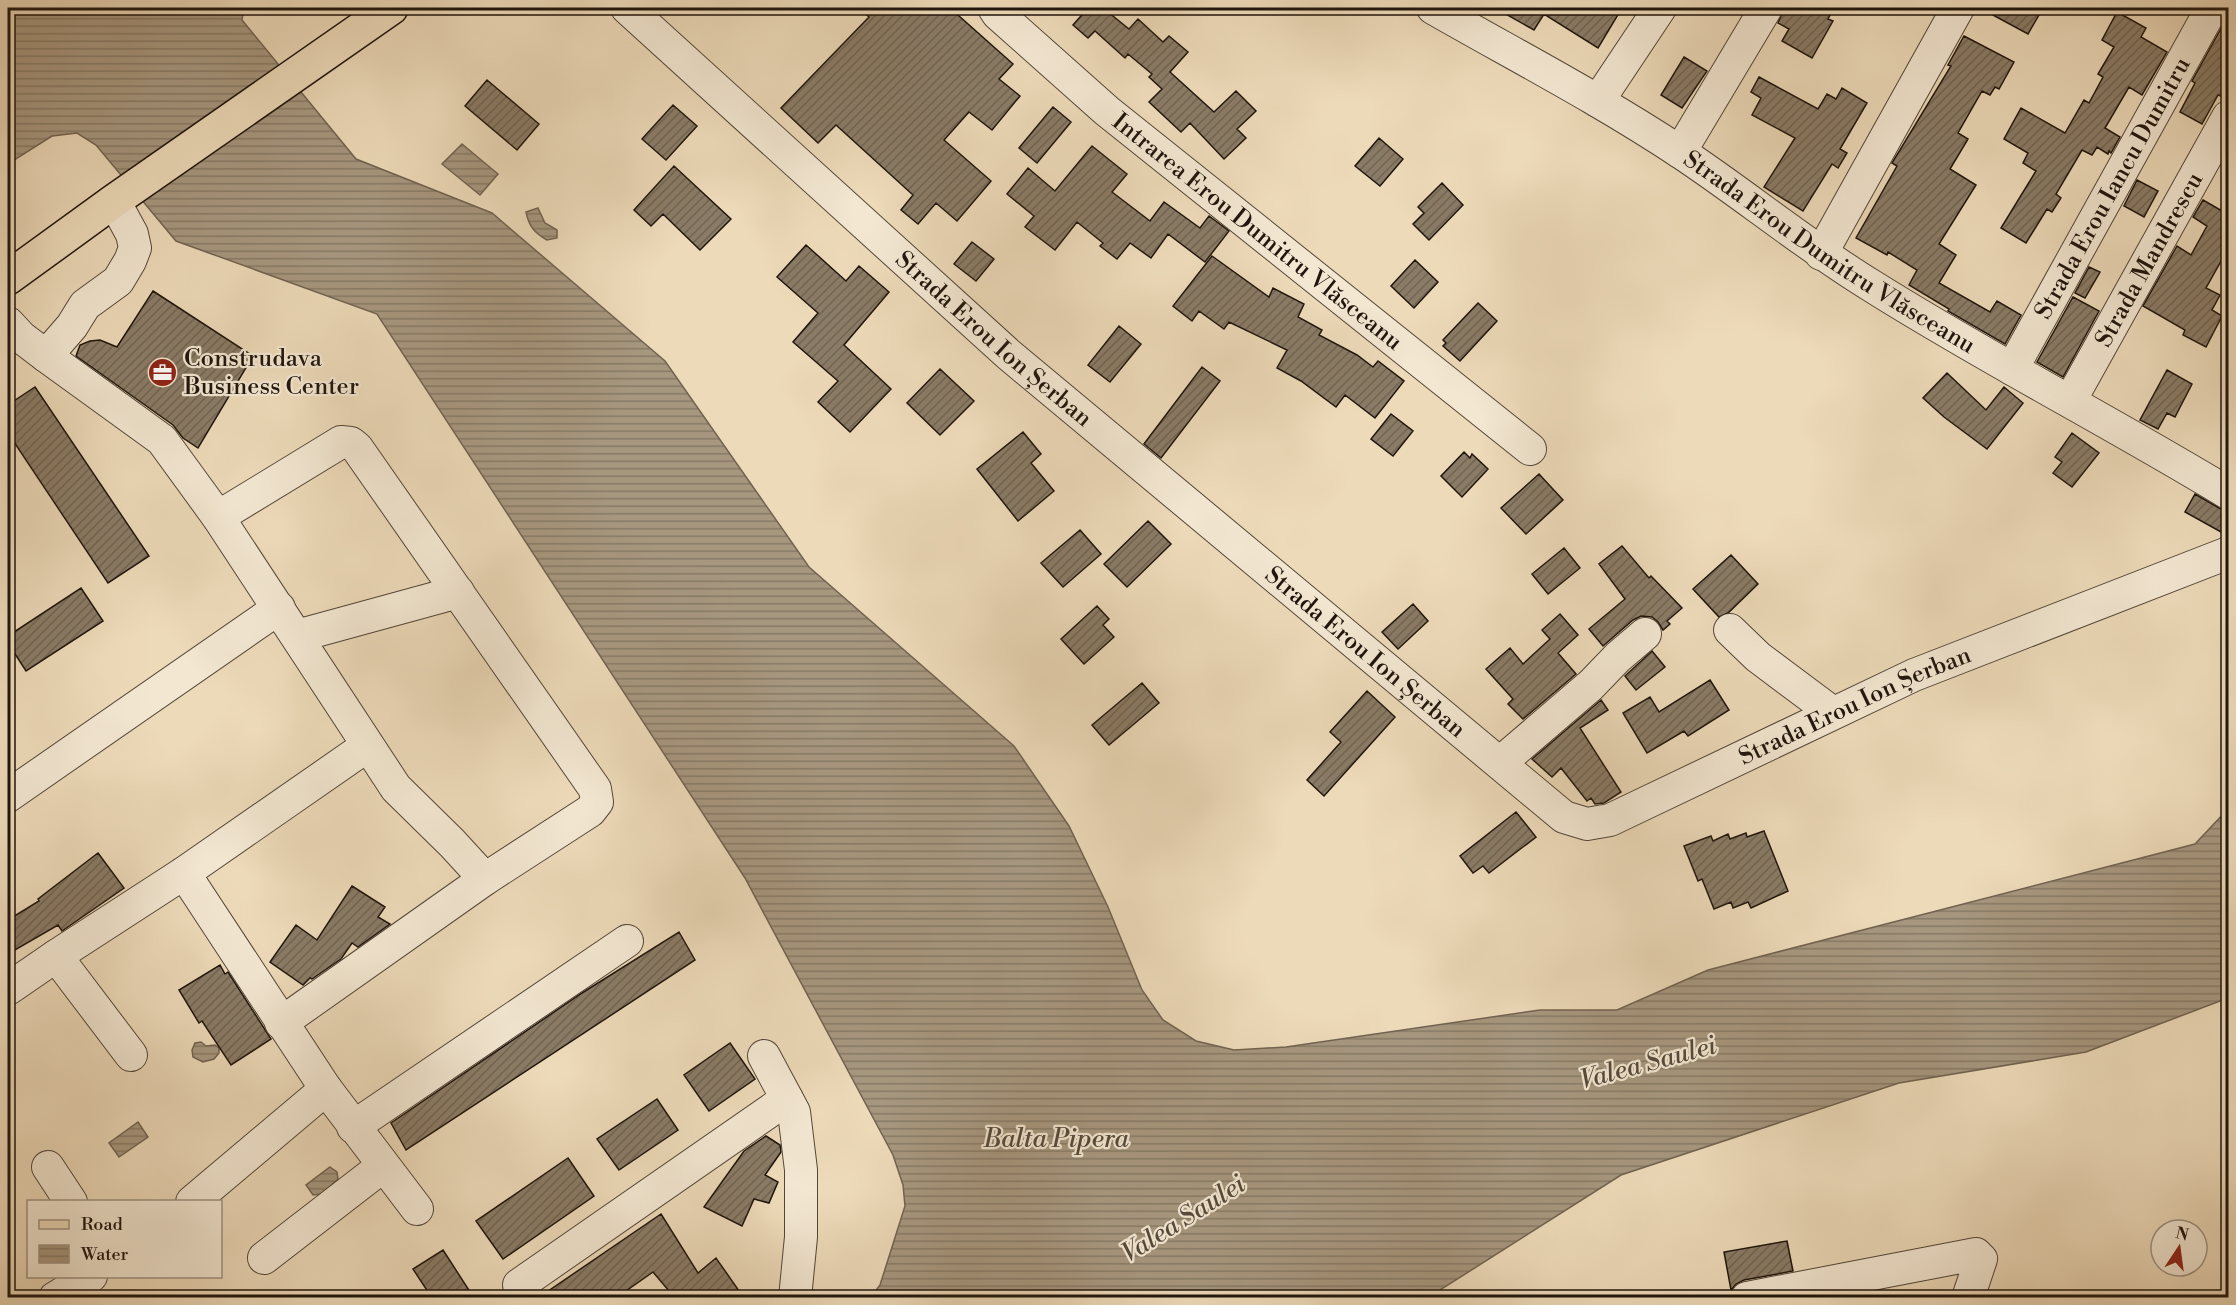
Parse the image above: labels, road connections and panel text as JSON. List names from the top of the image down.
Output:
{
  "streets": {
    "street": [
      "Strada Erou Iancu Dumitru",
      "Intrarea Erou Dumitru Vlăsceanu",
      "Strada Erou Dumitru Vlăsceanu",
      "Strada Mandrescu",
      "Strada Erou Ion Șerban"
    ]
  },
  "crossings": [
    ["Strada Erou Iancu Dumitru", "Strada Erou Dumitru Vlăsceanu"],
    ["Strada Erou Dumitru Vlăsceanu", "Strada Mandrescu"]
  ],
  "water": ["Valea Saulei", "Balta Pipera"],
  "places": {
    "office": ["Construdava Business Center"]
  },
  "legend": ["Road", "Water"],
  "north": "top"
}
